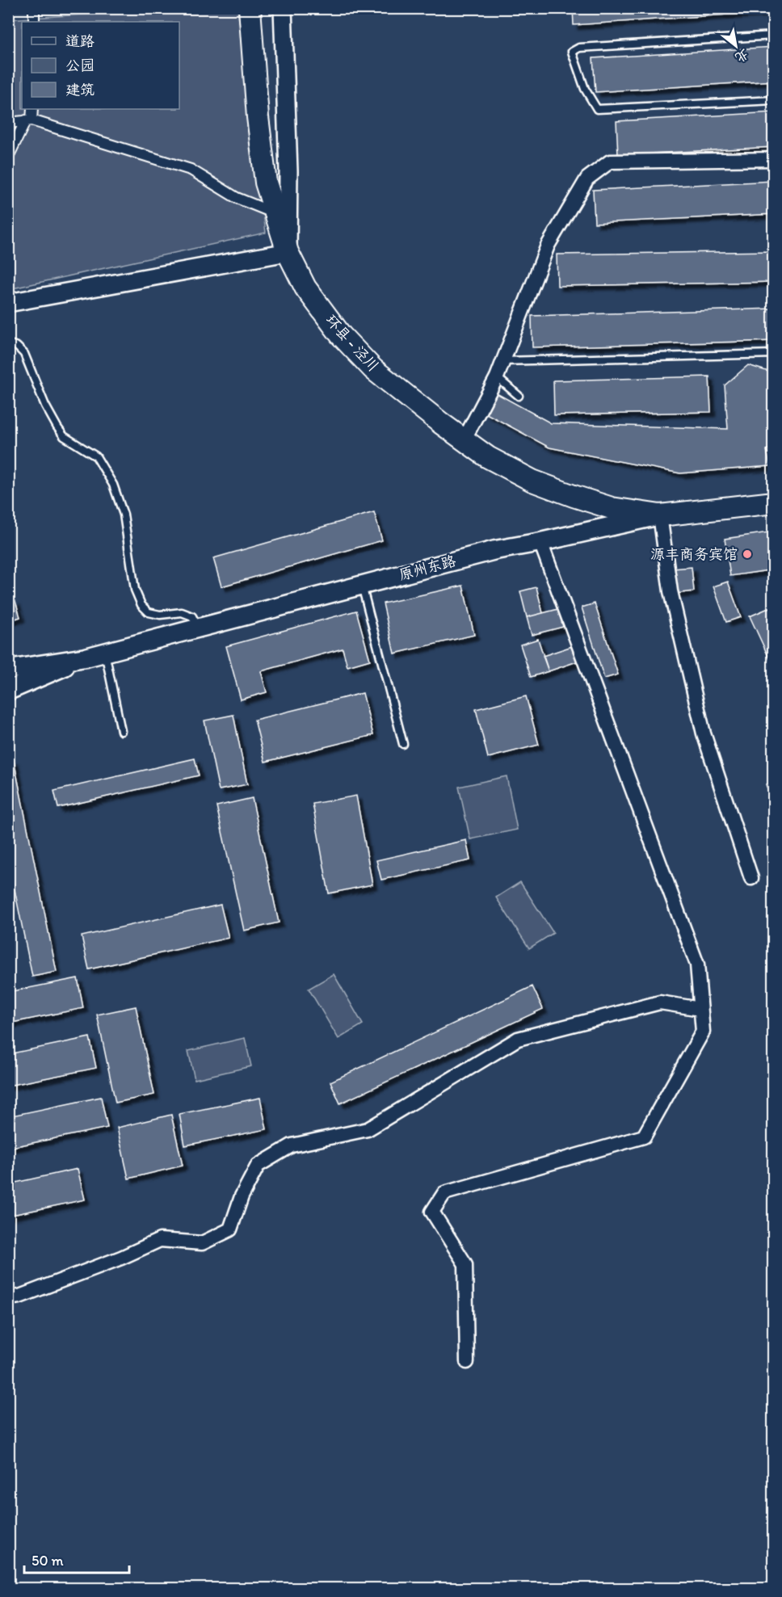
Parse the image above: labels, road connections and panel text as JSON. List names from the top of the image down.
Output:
{
  "streets": {
    "main road": ["环县 - 泾川", "原州东路"]
  },
  "crossings": [
    ["环县 - 泾川", "原州东路"]
  ],
  "places": ["源丰商务宾馆"],
  "legend": ["道路", "公园", "建筑"],
  "scale_bar": "50 m",
  "north": "bottom right"
}
